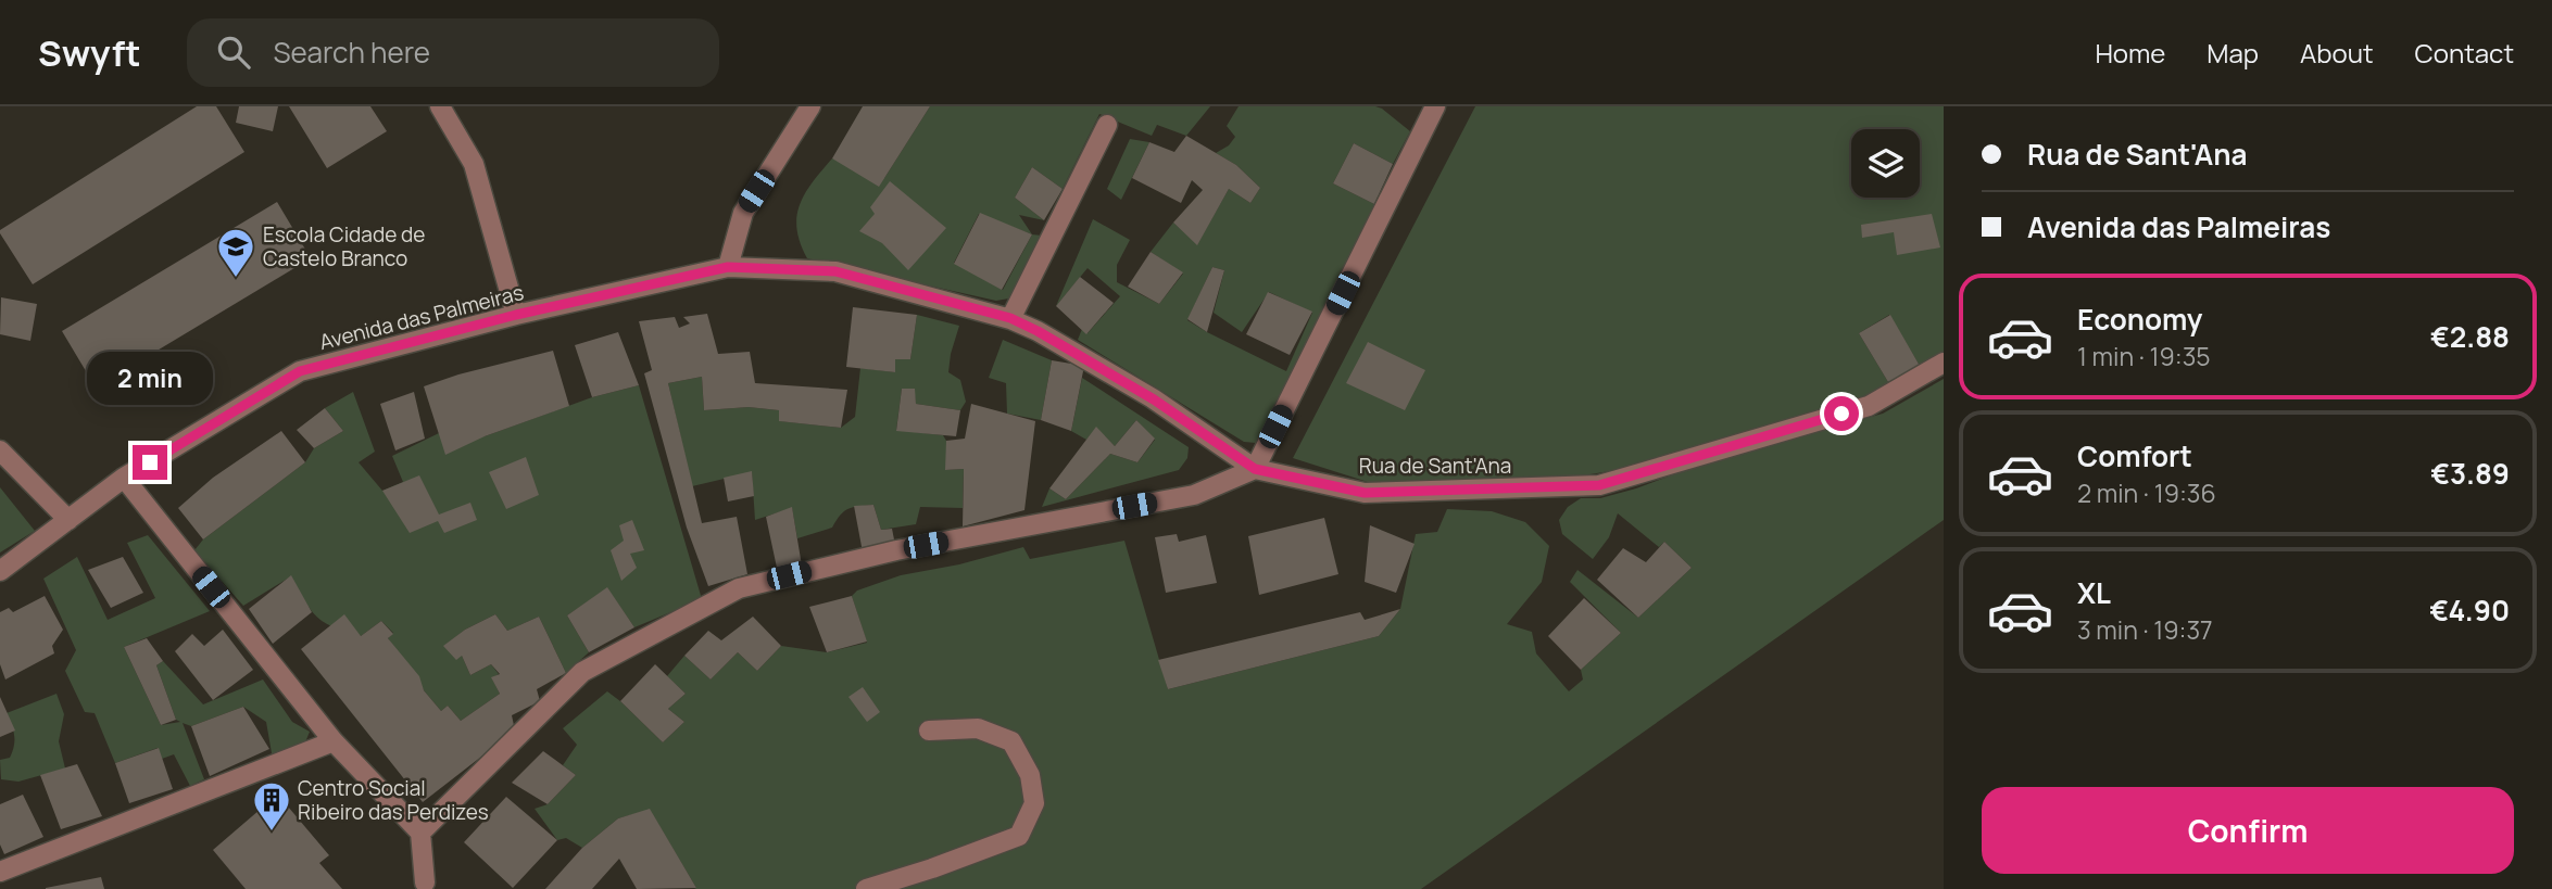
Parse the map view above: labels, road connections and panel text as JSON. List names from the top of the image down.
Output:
{
  "streets": {
    "street": ["Avenida das Palmeiras", "Rua de Sant'Ana"]
  },
  "crossings": [
    ["Avenida das Palmeiras", "Rua de Sant'Ana"]
  ],
  "places": {
    "school or university": ["Escola Cidade de Castelo Branco"],
    "building": ["Centro Social Ribeiro das Perdizes"]
  },
  "page": {
    "header": "Swyft",
    "search": "Search here",
    "nav": [
      "Home",
      "Map",
      "About",
      "Contact"
    ],
    "banner": ["Rua de Sant'Ana", "Avenida das Palmeiras"],
    "list": [
      {
        "name": "Economy",
        "note": "1 min · 19:35",
        "value": "€2.88"
      },
      {
        "name": "Comfort",
        "note": "2 min · 19:36",
        "value": "€3.89"
      },
      {
        "name": "XL",
        "note": "3 min · 19:37",
        "value": "€4.90"
      }
    ],
    "bubble": "2 min",
    "buttons": "Confirm"
  }
}
